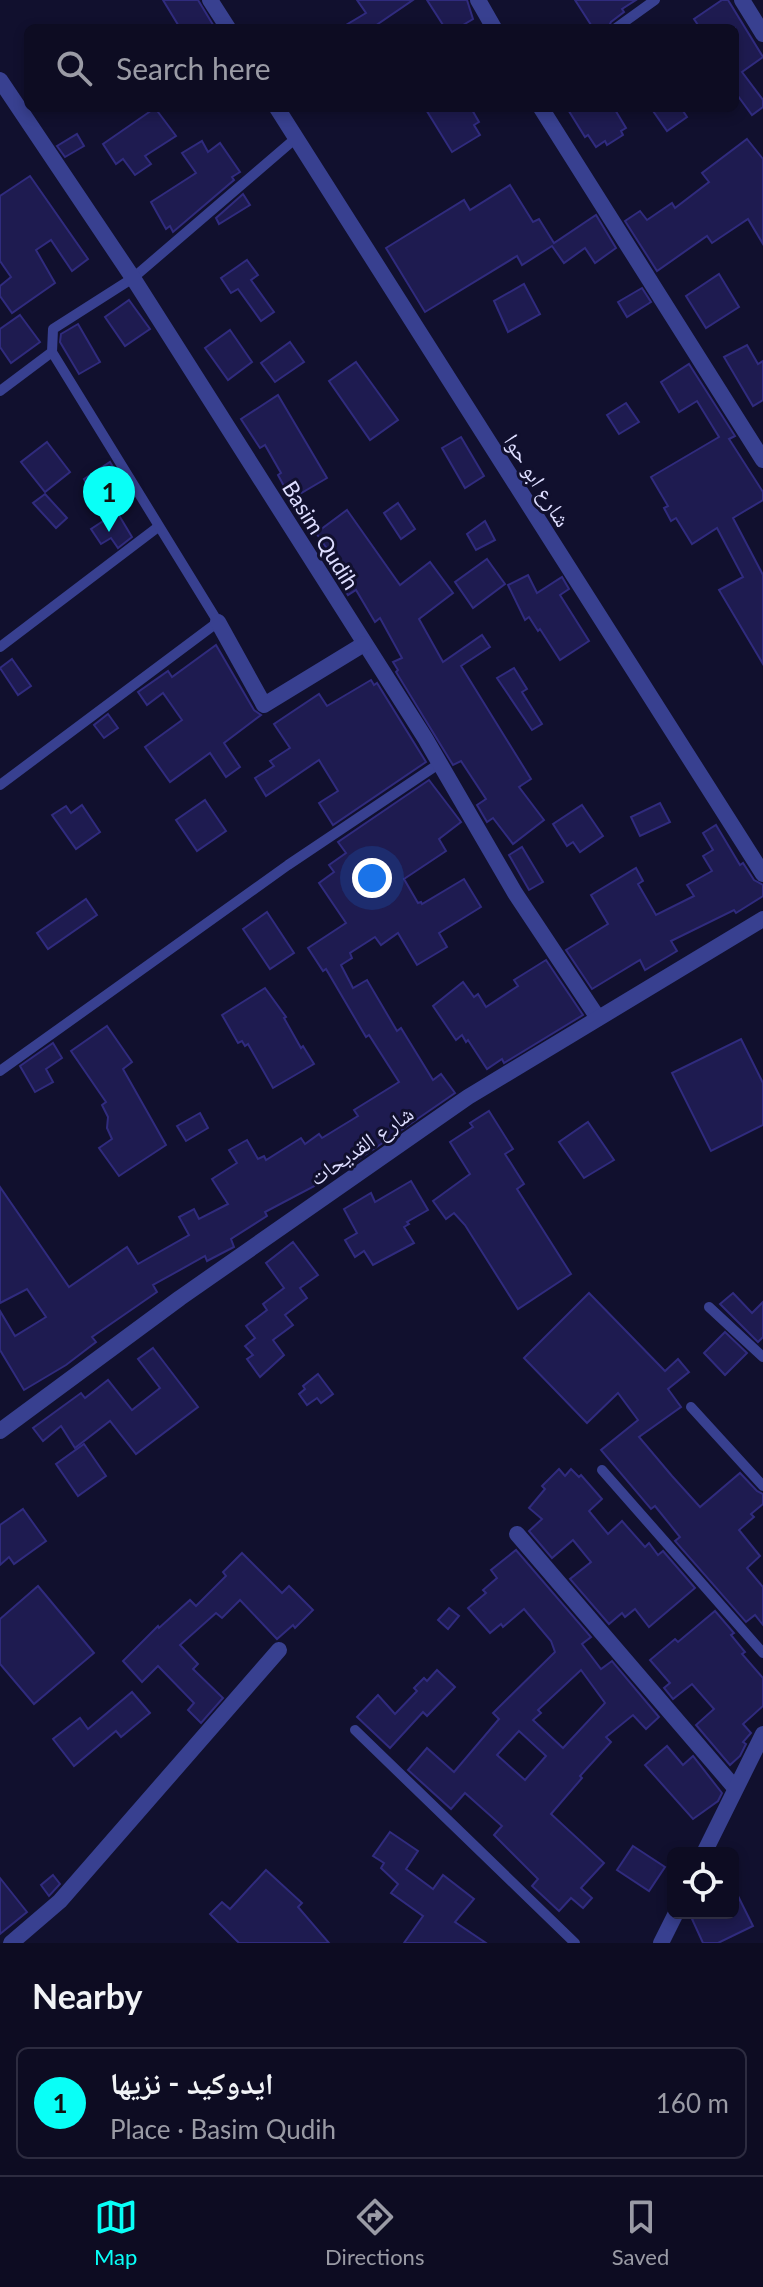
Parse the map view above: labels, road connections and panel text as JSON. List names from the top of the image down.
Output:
{
  "streets": {
    "street": ["شارع ابو حوا", "Basim Qudih", "شارع القديحات"]
  },
  "crossings": [
    ["Basim Qudih", "شارع القديحات"]
  ],
  "page": {
    "search": "Search here",
    "pins": "1",
    "heading": "Nearby",
    "list": [
      {
        "mark": "1",
        "name": "ايدوكيد - نزيها",
        "note": "Place · Basim Qudih",
        "value": "160 m"
      }
    ],
    "nav": ["Map", "Directions", "Saved"]
  }
}
